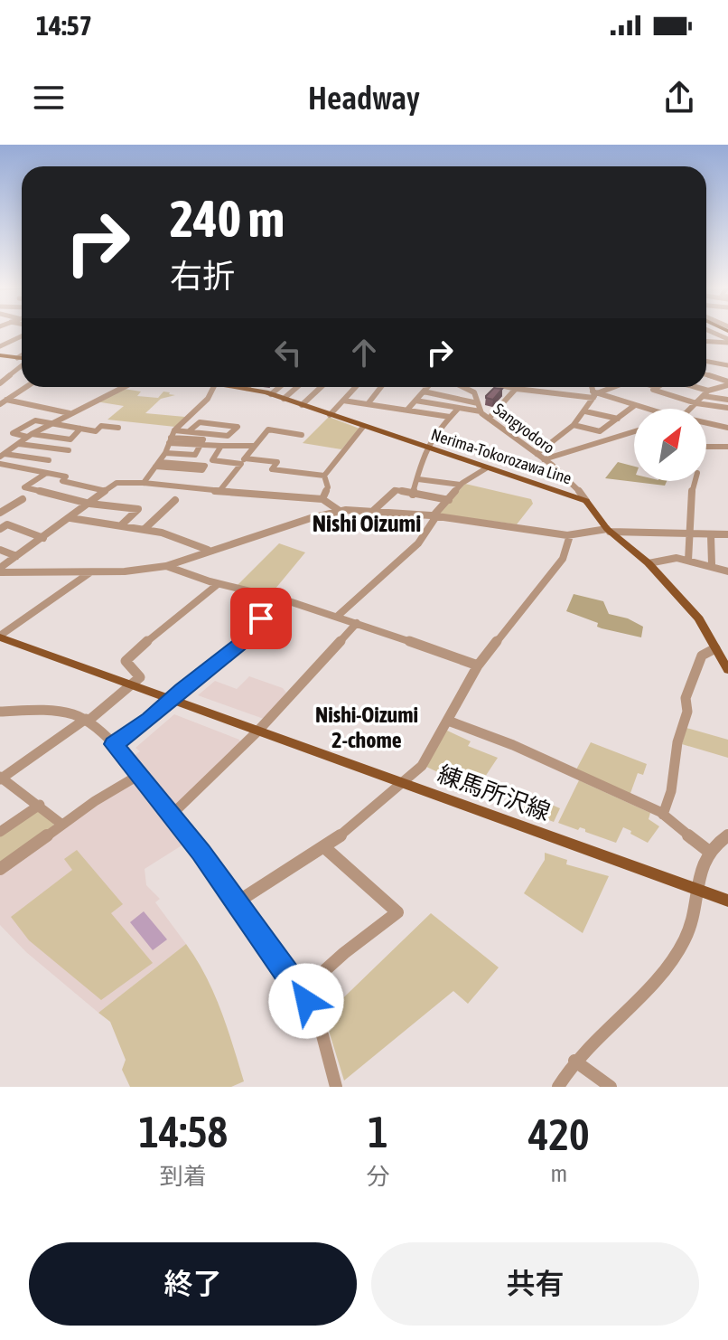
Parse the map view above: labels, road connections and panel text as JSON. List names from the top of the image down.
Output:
{
  "streets": {
    "main road": ["Nerima-Tokorozawa Line", "練馬所沢線"],
    "street": ["Sangyodoro"]
  },
  "crossings": [
    ["Sangyodoro", "Nerima-Tokorozawa Line"]
  ],
  "districts": ["Nishi Oizumi", "Nishi-Oizumi 2-chome"],
  "north": "top right",
  "page": {
    "status": "14:57",
    "header": "Headway",
    "turn": ["240 m", "右折"],
    "eta": [
      "14:58",
      "到着",
      "1",
      "分",
      "420",
      "m"
    ],
    "buttons": ["終了", "共有"]
  }
}
